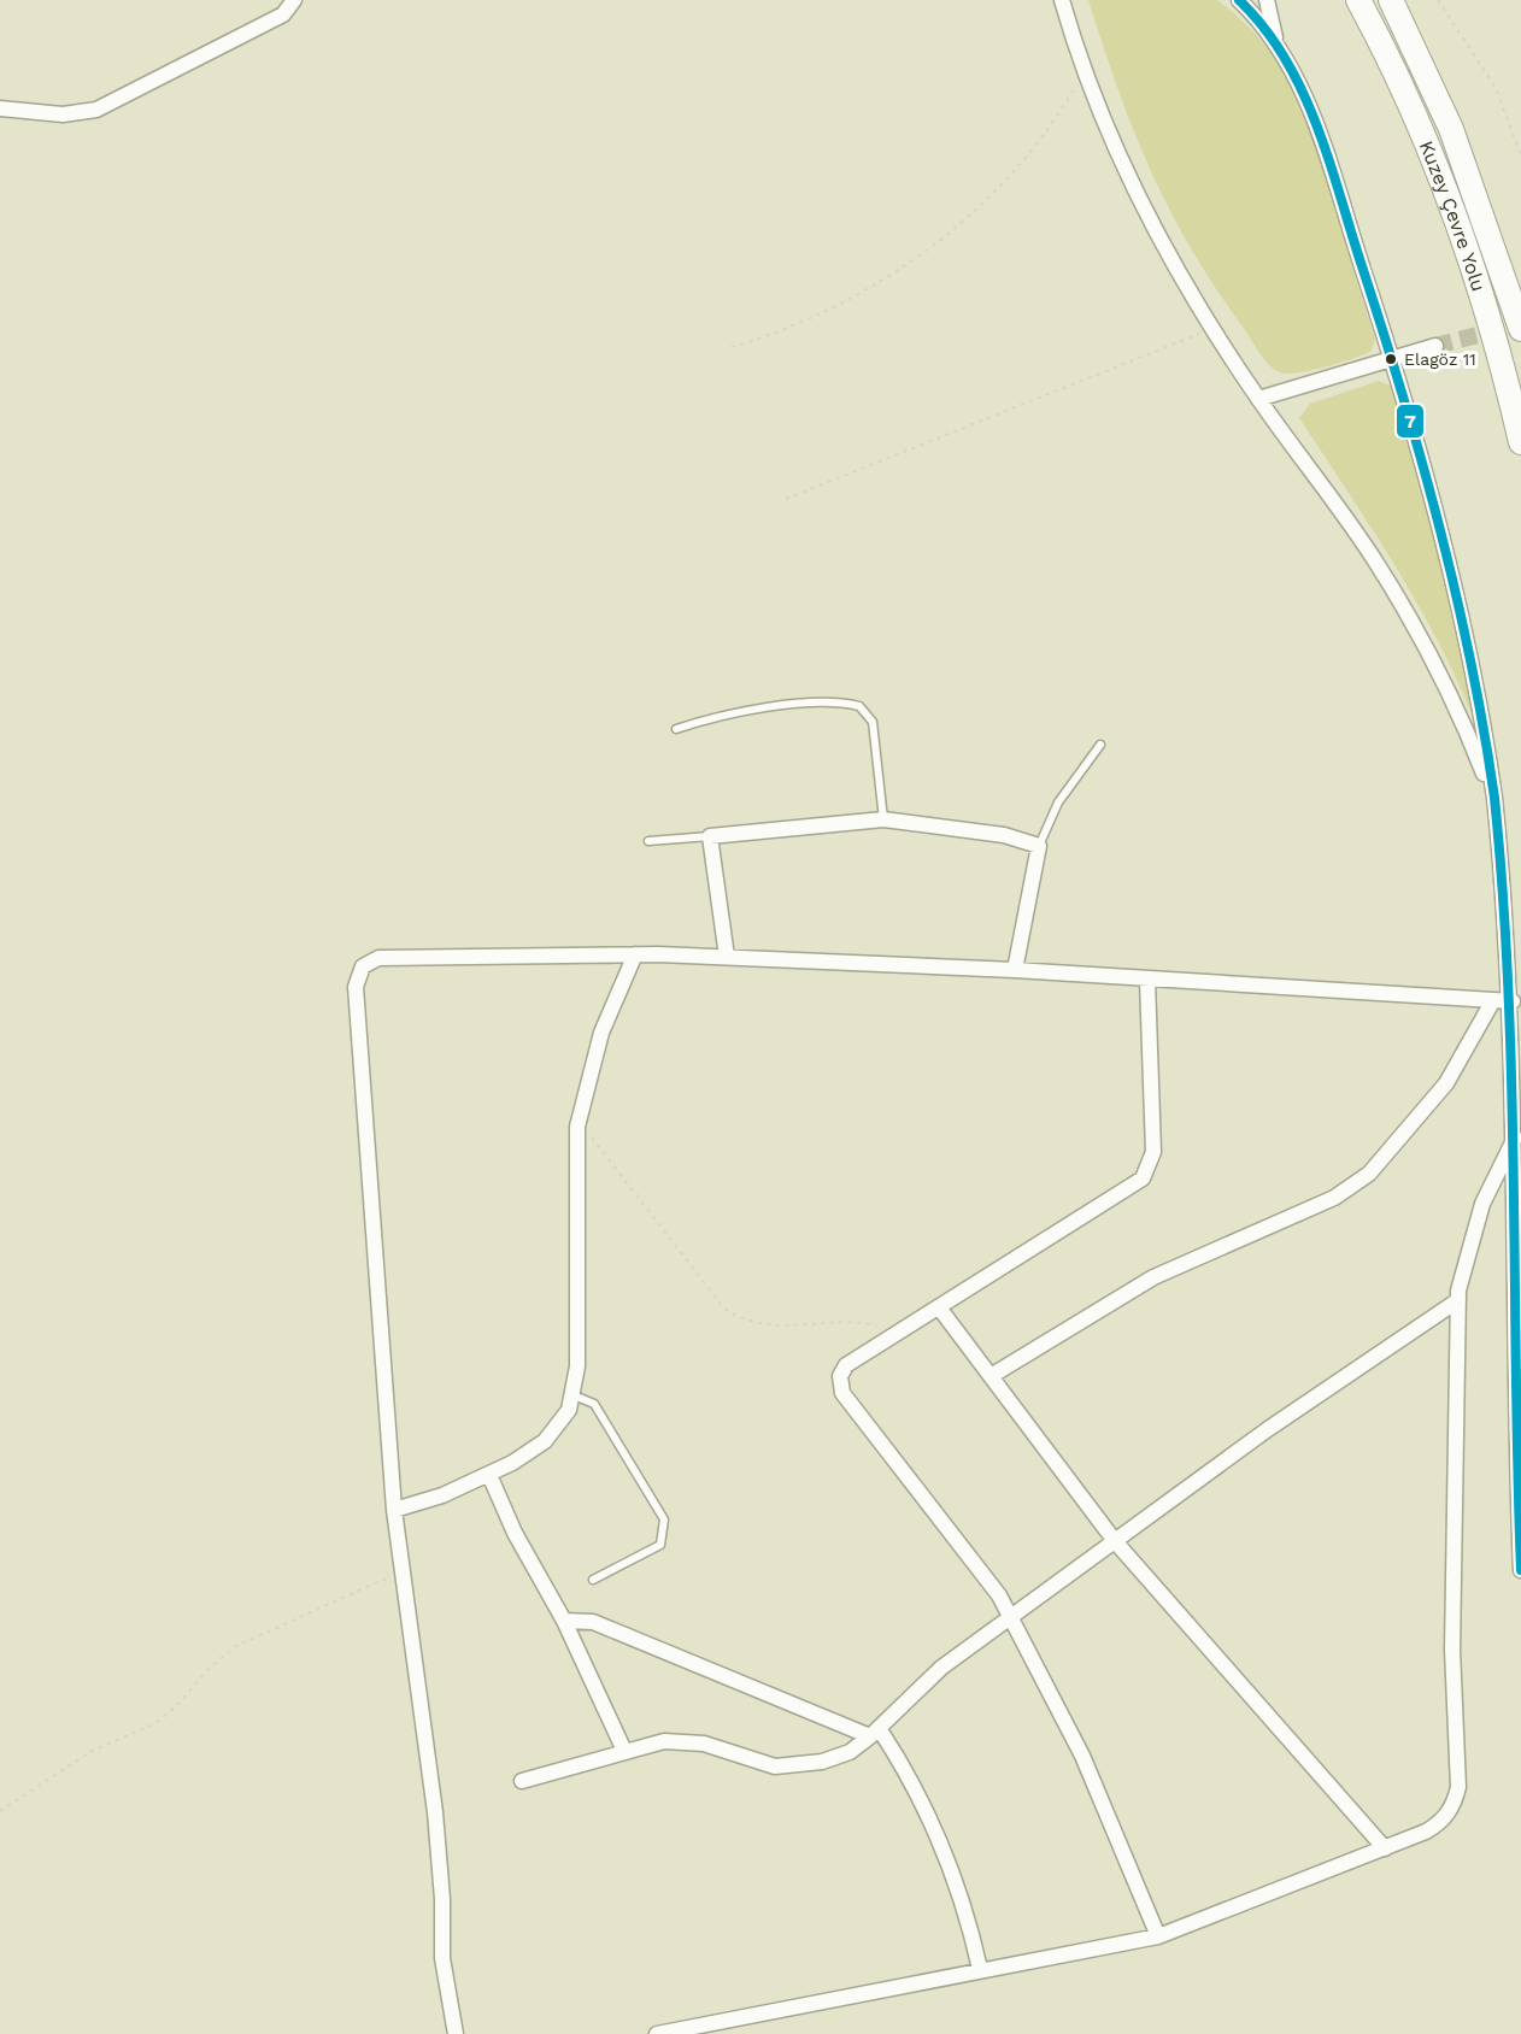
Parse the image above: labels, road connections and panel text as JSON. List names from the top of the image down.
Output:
{
  "streets": {
    "highway": ["Kuzey Çevre Yolu"]
  },
  "places": ["Elagöz 11"],
  "lines": ["transit line 7"]
}
